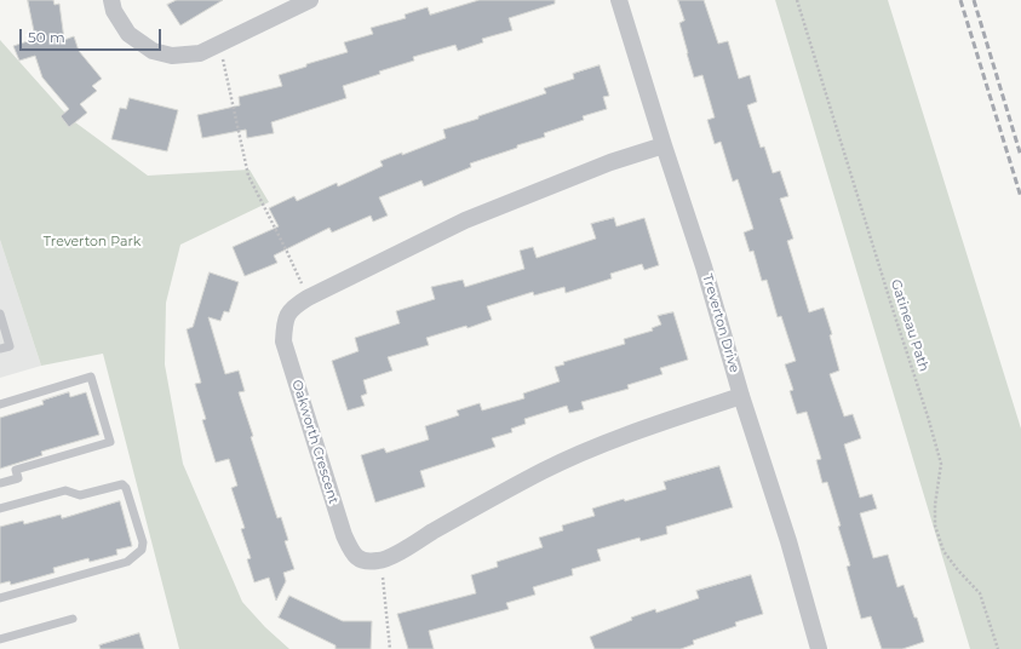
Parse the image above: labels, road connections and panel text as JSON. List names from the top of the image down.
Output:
{
  "streets": {
    "street": ["Treverton Drive", "Oakworth Crescent"],
    "path": ["Gatineau Path"]
  },
  "crossings": [
    ["Treverton Drive", "Oakworth Crescent"]
  ],
  "parks": ["Treverton Park"],
  "scale_bar": "50 m"
}
